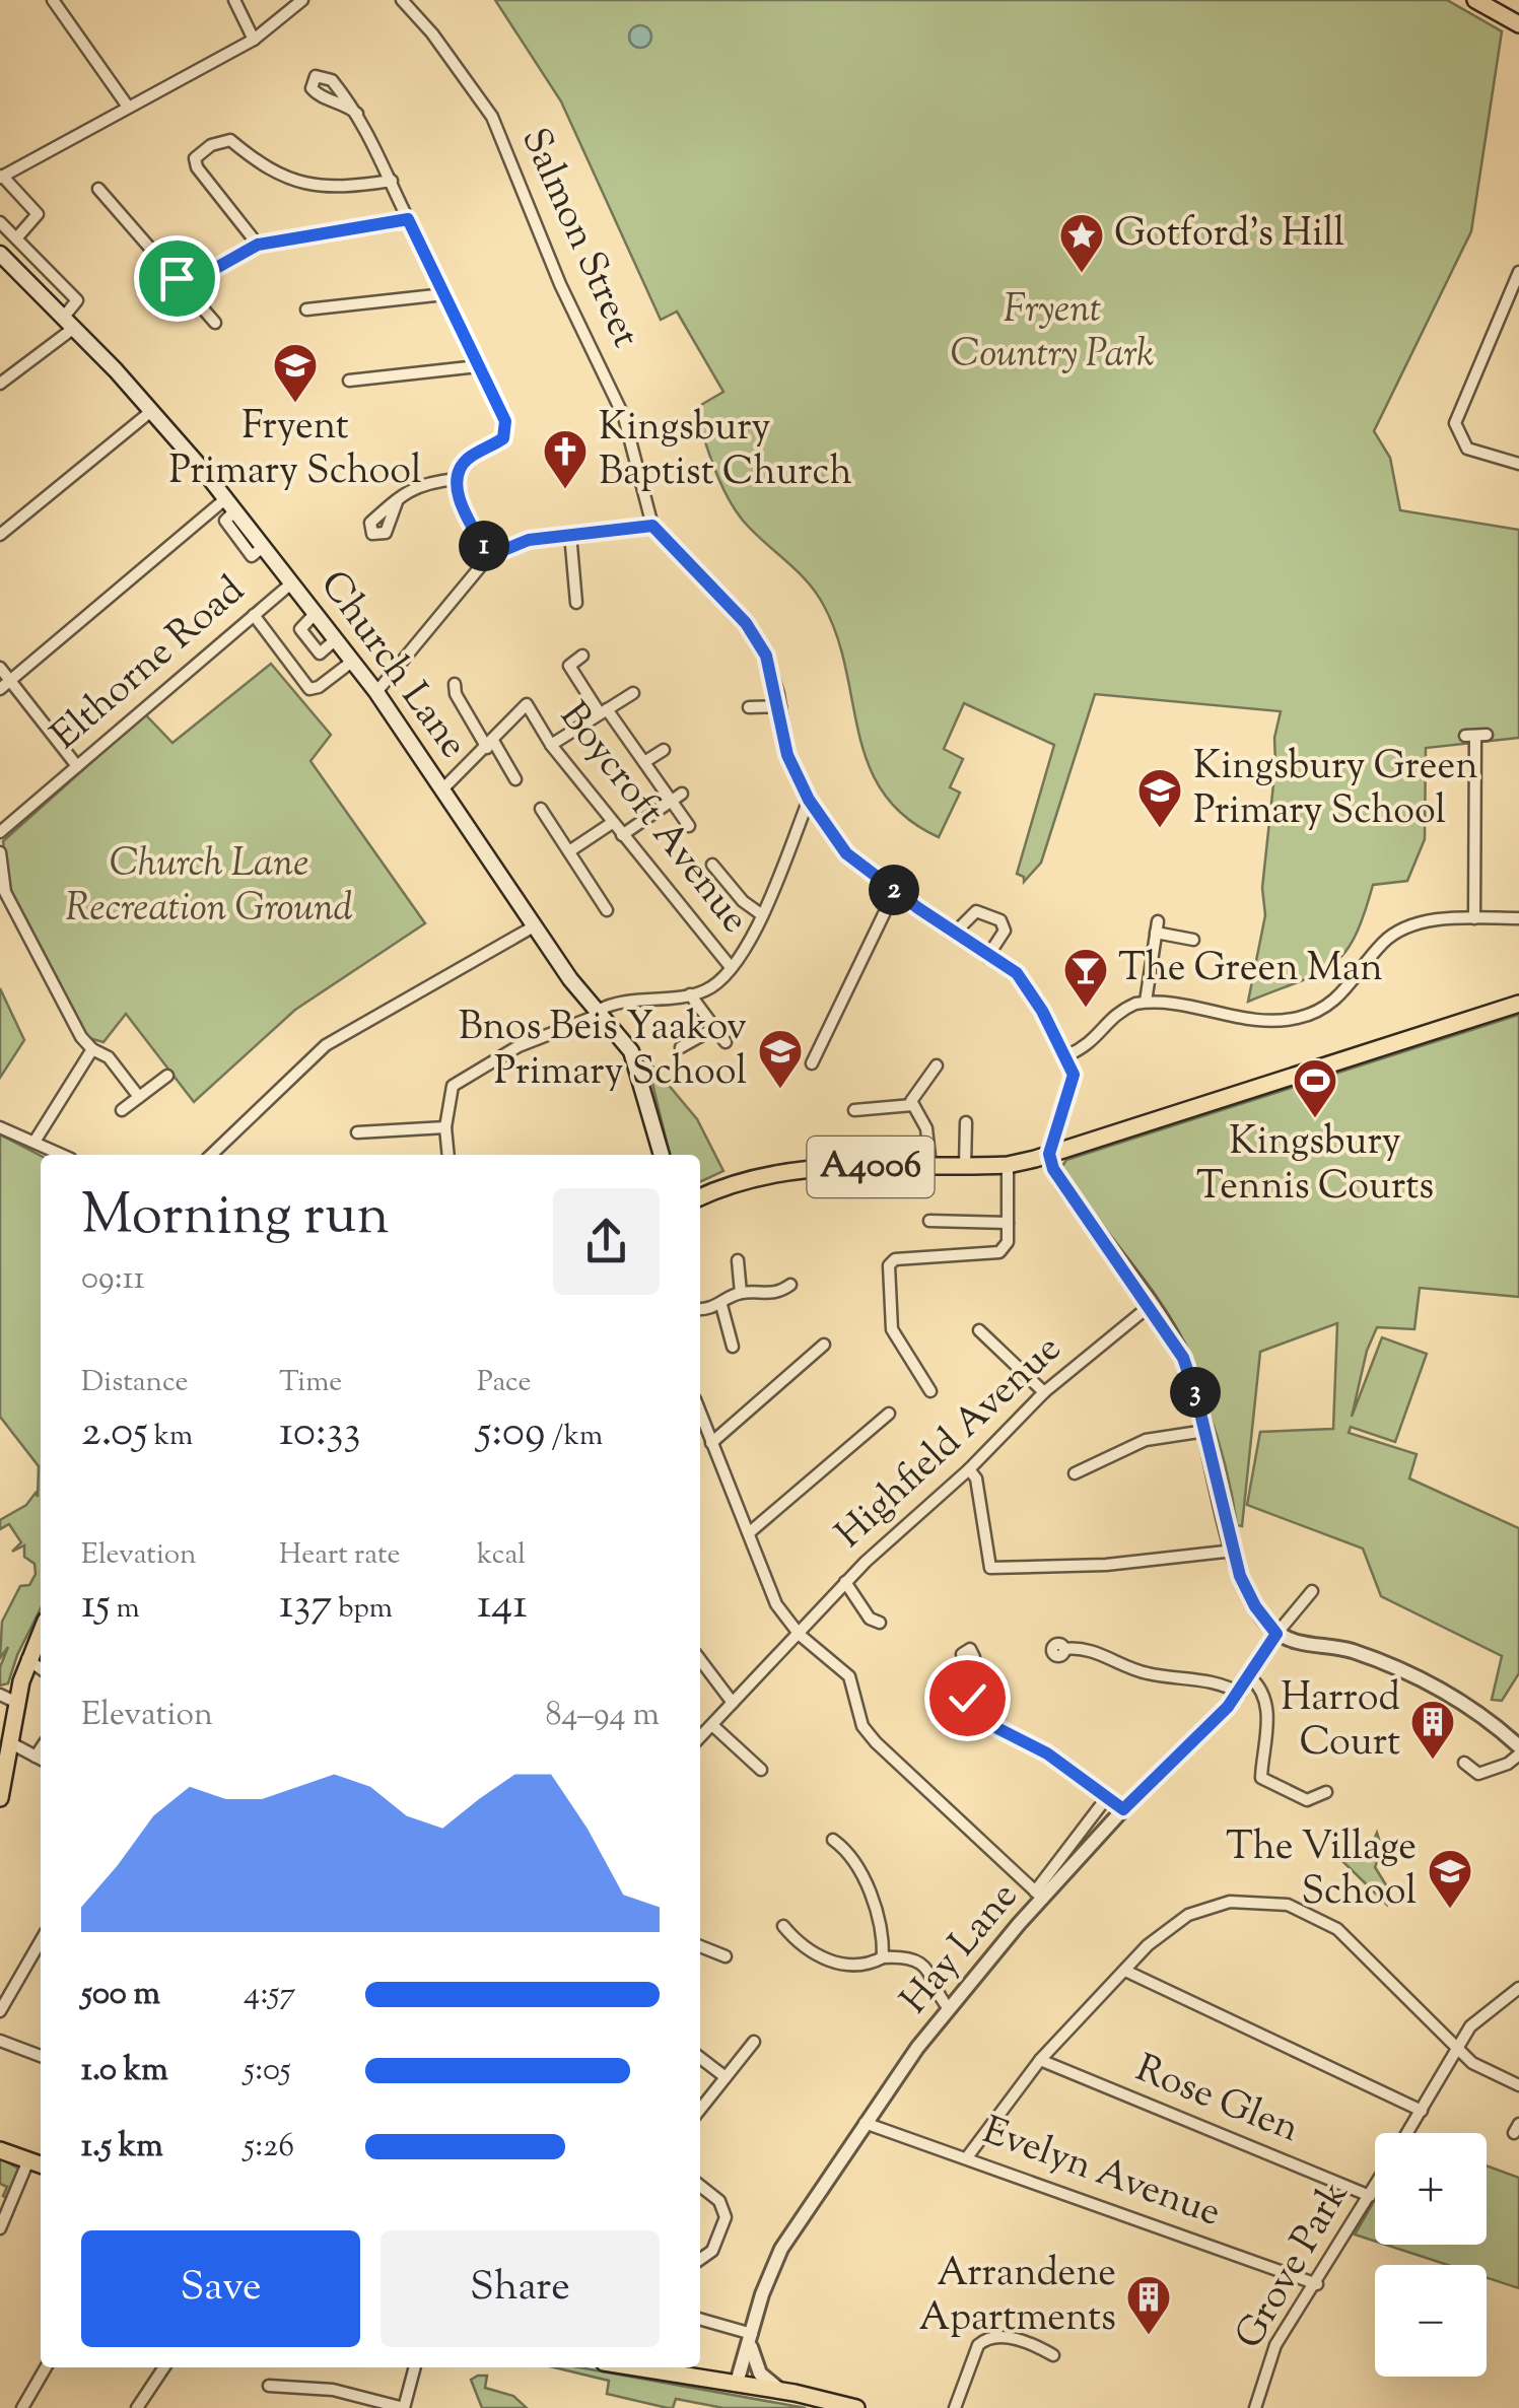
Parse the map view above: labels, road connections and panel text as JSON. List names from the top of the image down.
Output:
{
  "streets": {
    "main road": ["Church Lane", "A4006"],
    "street": [
      "Salmon Street",
      "Elthorne Road",
      "Boycroft Avenue",
      "Highfield Avenue",
      "Hay Lane",
      "Rose Glen",
      "Evelyn Avenue",
      "Grove Park"
    ]
  },
  "crossings": [
    ["Elthorne Road", "Church Lane"],
    ["Church Lane", "Boycroft Avenue"],
    ["Hay Lane", "Evelyn Avenue"],
    ["Rose Glen", "Grove Park"],
    ["Evelyn Avenue", "Grove Park"]
  ],
  "parks": ["Fryent Country Park", "Church Lane Recreation Ground"],
  "places": {
    "place": ["Gotford's Hill"],
    "school or university": [
      "Fryent Primary School",
      "Kingsbury Green Primary School",
      "Bnos Beis Yaakov Primary School",
      "The Village School"
    ],
    "church": ["Kingsbury Baptist Church"],
    "bar": ["The Green Man"],
    "sports": ["Kingsbury Tennis Courts"],
    "building": ["Harrod Court", "Arrandene Apartments"]
  },
  "page": {
    "pins": ["1", "2", "3"],
    "heading": ["Morning run", "09:11"],
    "stats": [
      ["Distance", "2.05 km"],
      ["Time", "10:33"],
      ["Pace", "5:09 /km"],
      ["Elevation", "15 m"],
      ["Heart rate", "137 bpm"],
      ["kcal", "141"]
    ],
    "chart": ["Elevation", "84–94 m"],
    "list": [
      {
        "name": "500 m",
        "note": "4:57"
      },
      {
        "name": "1.0 km",
        "note": "5:05"
      },
      {
        "name": "1.5 km",
        "note": "5:26"
      }
    ],
    "map_buttons": ["+", "−"],
    "buttons": ["Save", "Share"]
  }
}
